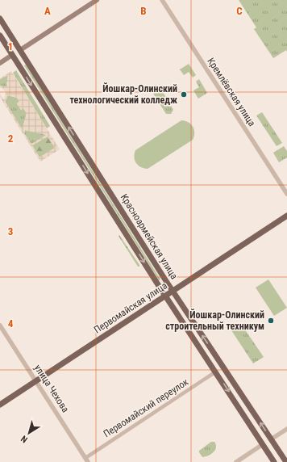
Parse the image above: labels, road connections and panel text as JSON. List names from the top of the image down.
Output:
{
  "streets": {
    "main road": ["Красноармейская улица", "Первомайская улица"],
    "street": ["Кремлёвская улица", "улица Чехова", "Первомайский переулок"]
  },
  "crossings": [
    ["Красноармейская улица", "Первомайская улица"],
    ["Красноармейская улица", "Первомайский переулок"],
    ["Первомайская улица", "улица Чехова"],
    ["улица Чехова", "Первомайский переулок"]
  ],
  "places": ["Йошкар-Олинский технологический колледж", "Йошкар-Олинский строительный техникум"],
  "north": "bottom left",
  "grid": {
    "columns": ["A", "B", "C"],
    "rows": [
      "1",
      "2",
      "3",
      "4"
    ]
  }
}
